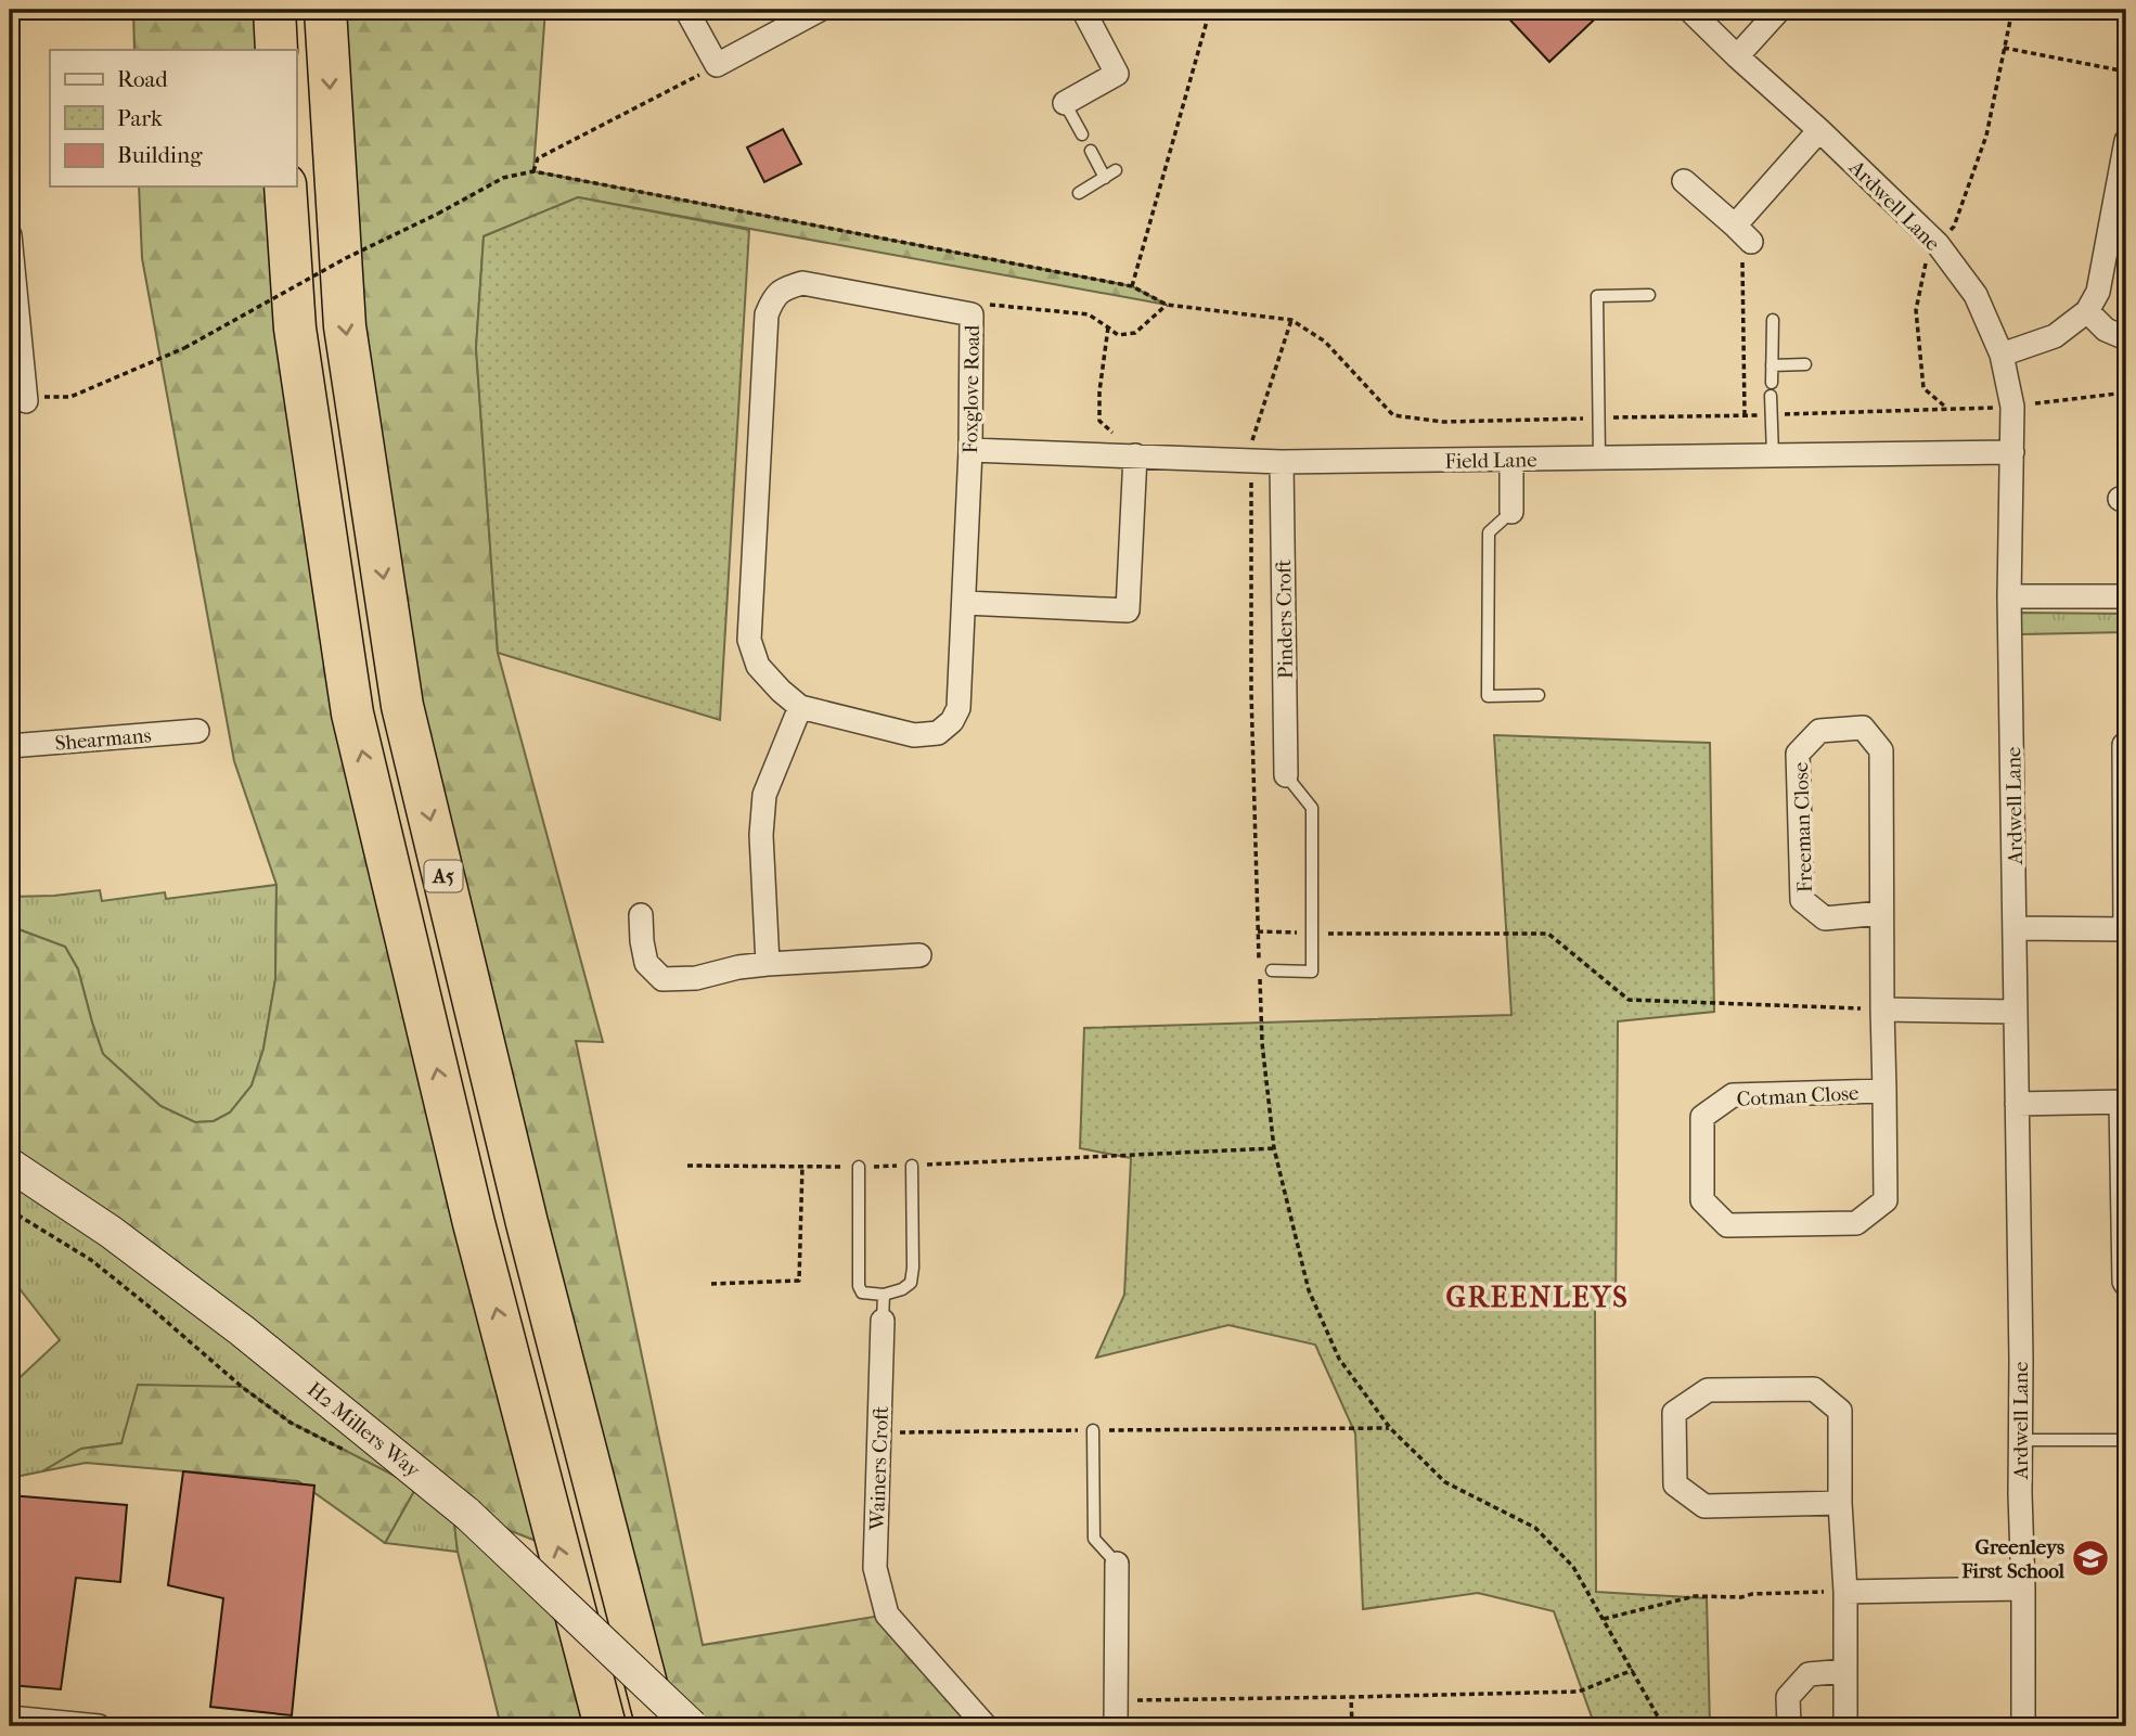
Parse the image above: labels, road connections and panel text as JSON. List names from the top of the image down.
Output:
{
  "streets": {
    "highway": ["A5"],
    "street": [
      "Ardwell Lane",
      "Foxglove Road",
      "Field Lane",
      "Pinders Croft",
      "Shearmans",
      "Freeman Close",
      "Cotman Close",
      "H2 Millers Way",
      "Wainers Croft"
    ]
  },
  "crossings": [
    ["Ardwell Lane", "Field Lane"],
    ["Foxglove Road", "Field Lane"],
    ["Field Lane", "Pinders Croft"],
    ["Freeman Close", "Cotman Close"]
  ],
  "districts": ["GREENLEYS"],
  "places": {
    "school or university": ["Greenleys First School"]
  },
  "legend": ["Road", "Park", "Building"]
}
